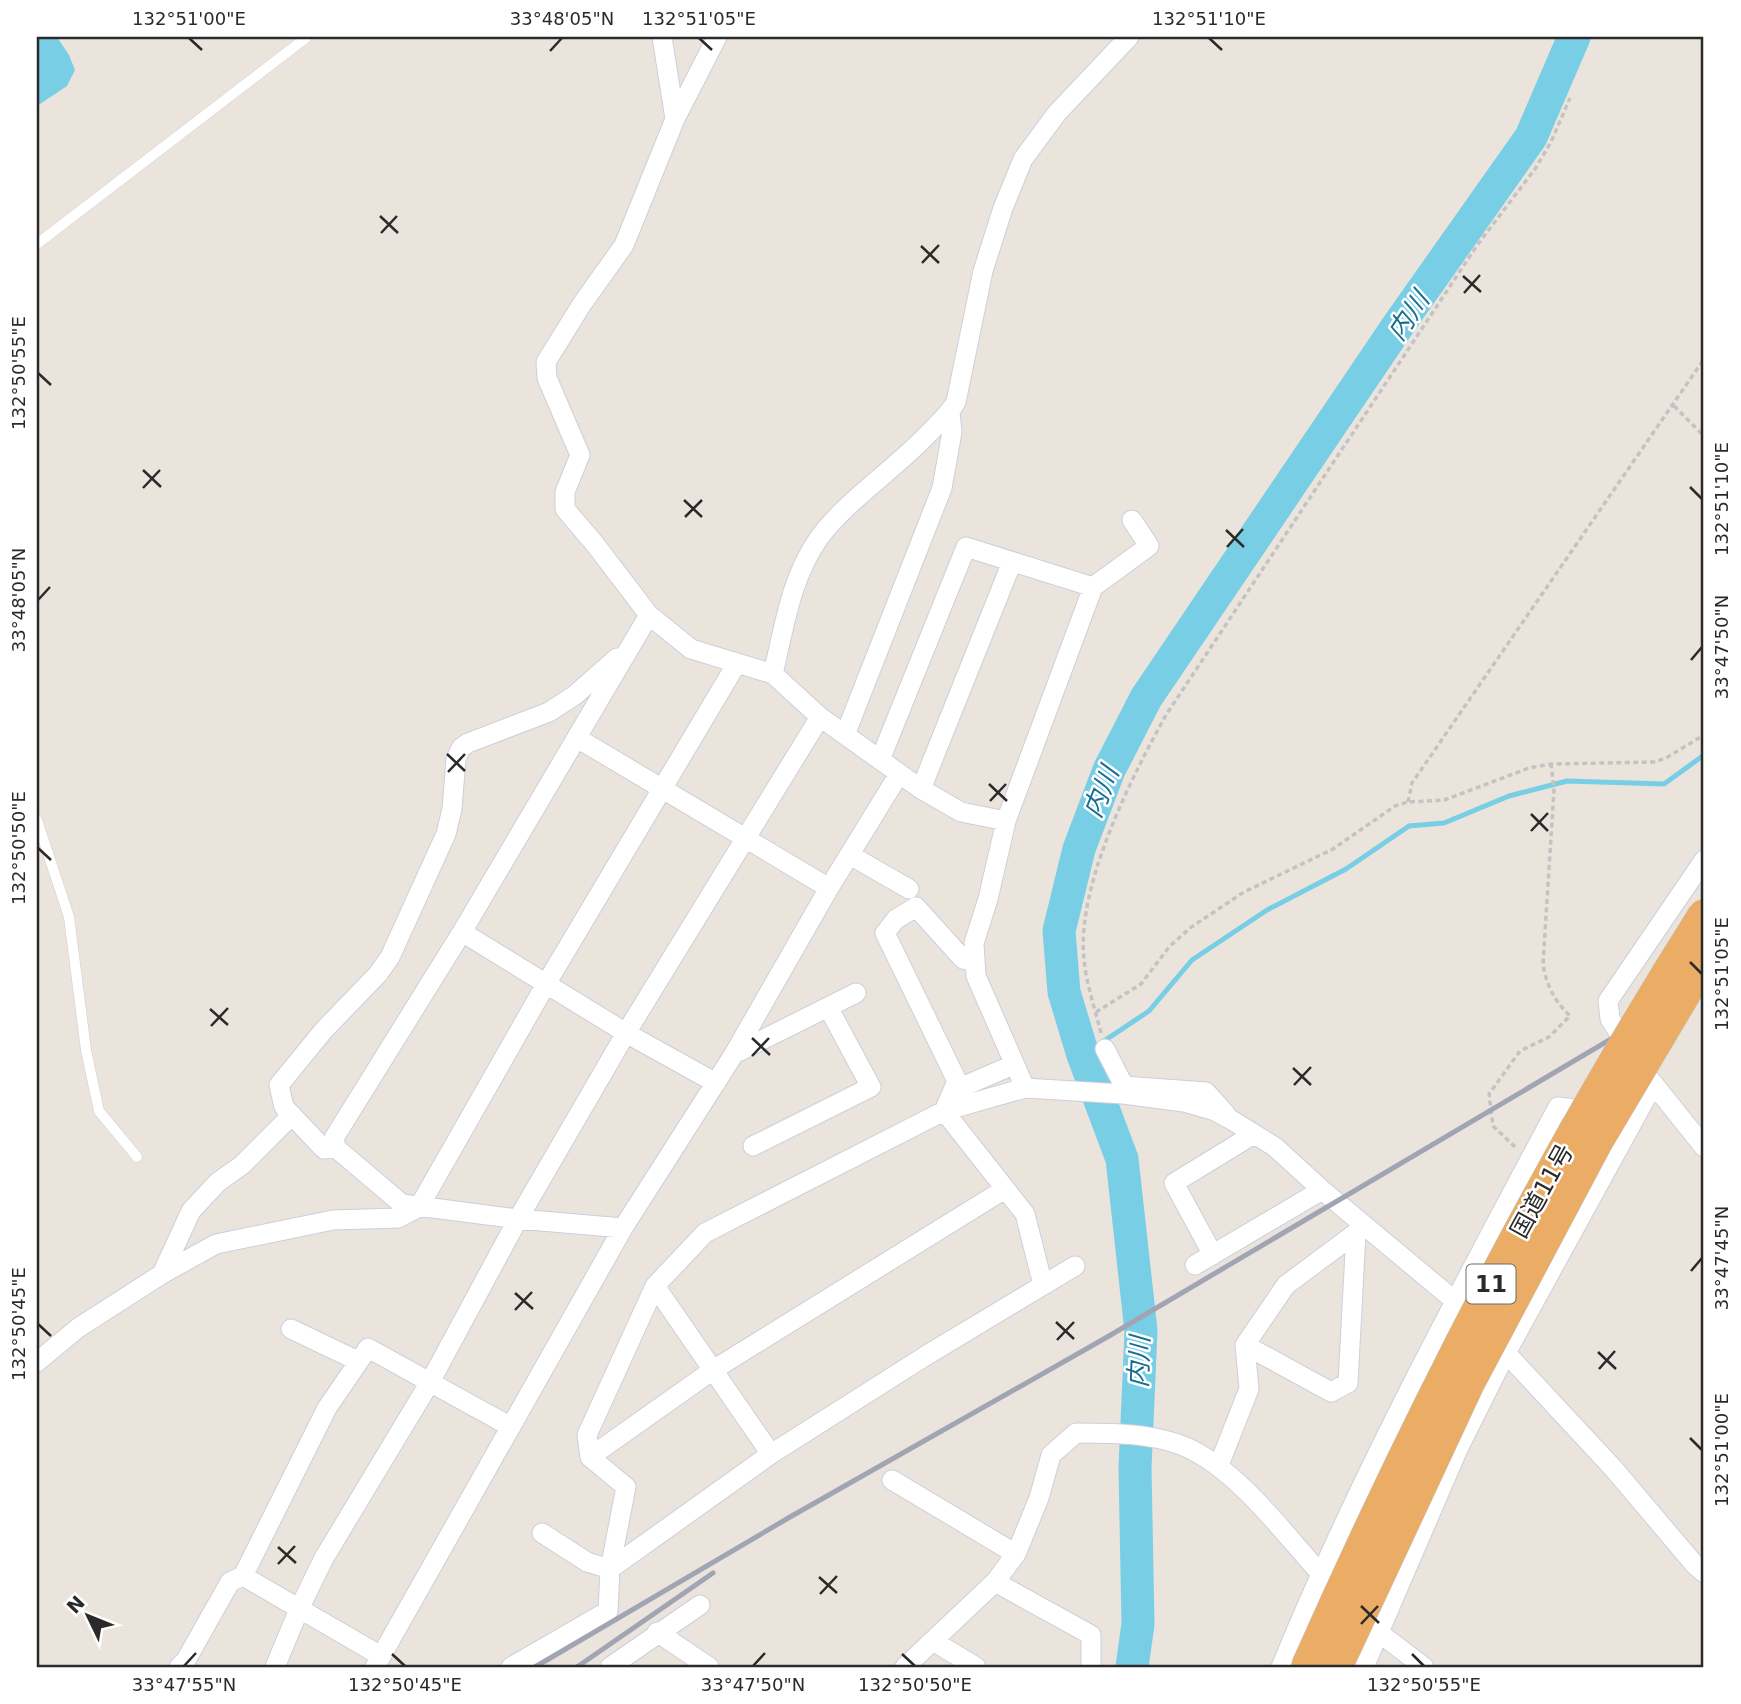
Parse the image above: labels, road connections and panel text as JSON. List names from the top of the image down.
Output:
{
  "streets": {
    "highway": ["国道11号", "11"]
  },
  "water": ["内川"],
  "north": "top left",
  "coordinates": [
    "132°51'00\"E",
    "33°48'05\"N",
    "132°51'05\"E",
    "132°51'10\"E",
    "132°50'55\"E",
    "33°47'50\"N",
    "132°50'50\"E",
    "33°47'45\"N",
    "132°50'45\"E",
    "33°47'55\"N"
  ]
}
